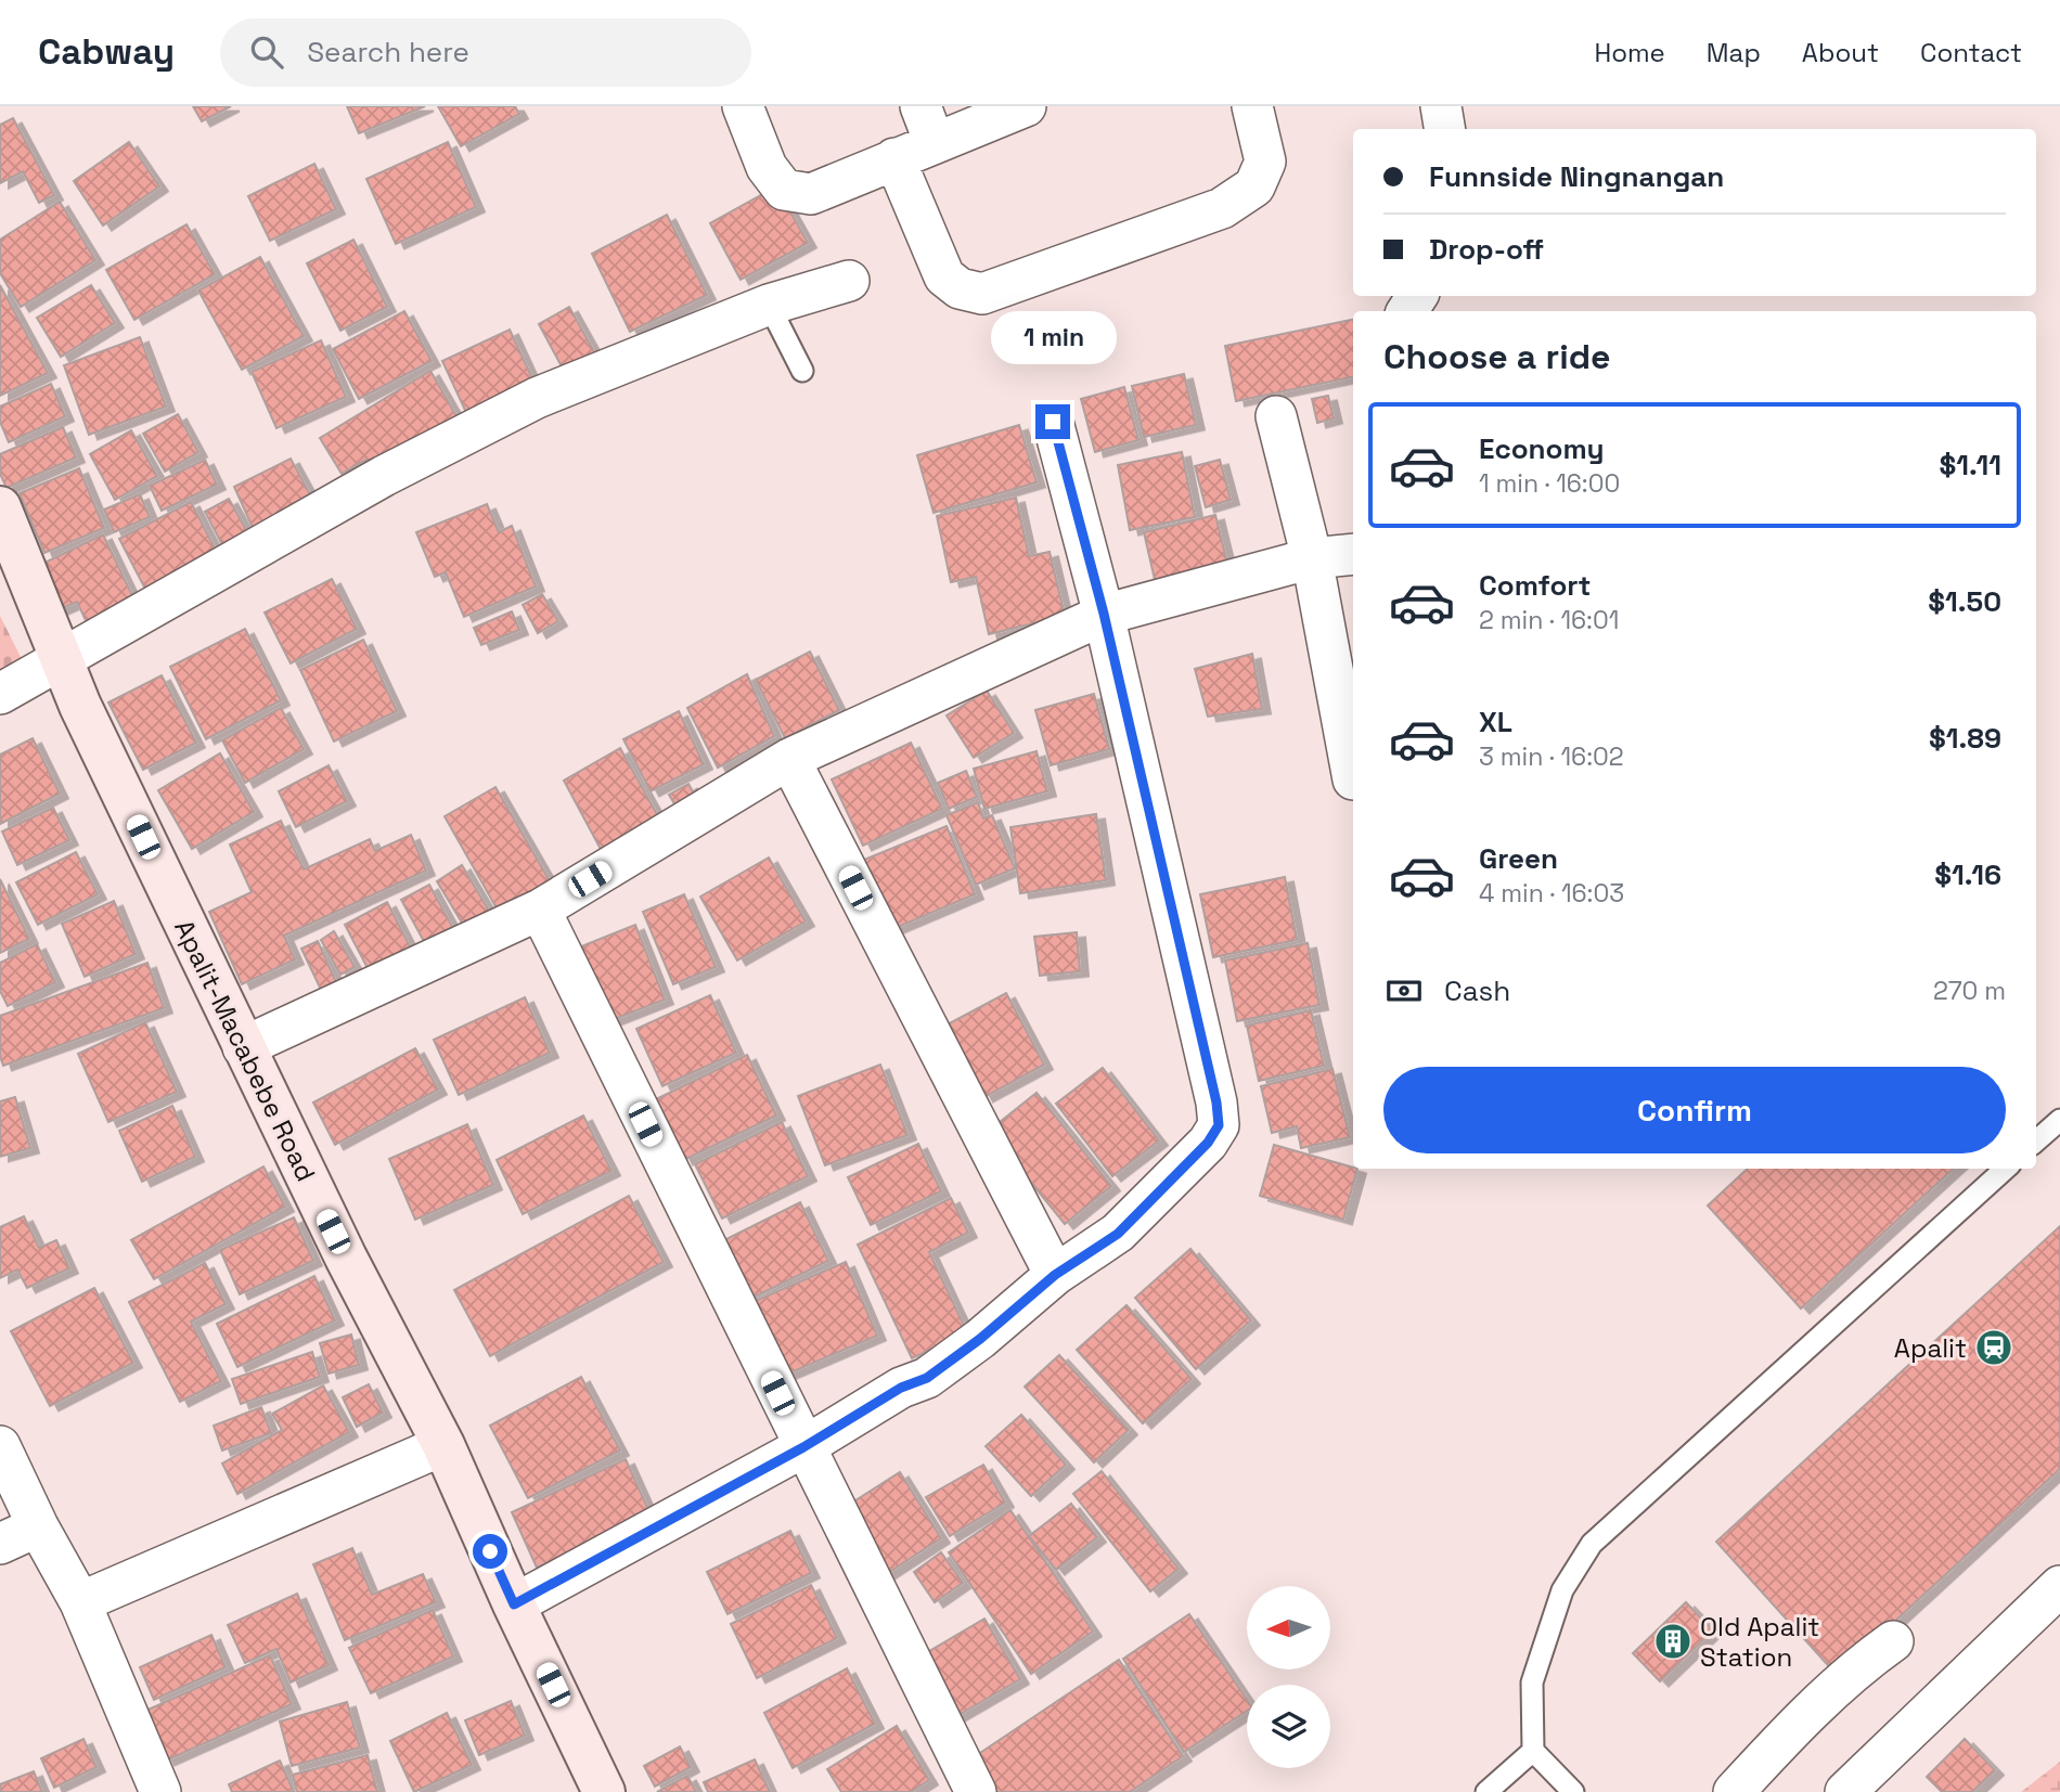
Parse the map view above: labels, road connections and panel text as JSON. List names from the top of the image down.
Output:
{
  "streets": {
    "main road": ["Apalit-Macabebe Road"]
  },
  "places": {
    "station": ["Apalit"],
    "building": ["Old Apalit Station"]
  },
  "north": "left",
  "page": {
    "header": "Cabway",
    "search": "Search here",
    "nav": [
      "Home",
      "Map",
      "About",
      "Contact"
    ],
    "banner": ["Funnside Ningnangan", "Drop-off"],
    "bubble": "1 min",
    "heading": "Choose a ride",
    "list": [
      {
        "name": "Economy",
        "note": "1 min · 16:00",
        "value": "$1.11"
      },
      {
        "name": "Comfort",
        "note": "2 min · 16:01",
        "value": "$1.50"
      },
      {
        "name": "XL",
        "note": "3 min · 16:02",
        "value": "$1.89"
      },
      {
        "name": "Green",
        "note": "4 min · 16:03",
        "value": "$1.16"
      }
    ],
    "pay": ["Cash", "270 m"],
    "buttons": "Confirm"
  }
}
